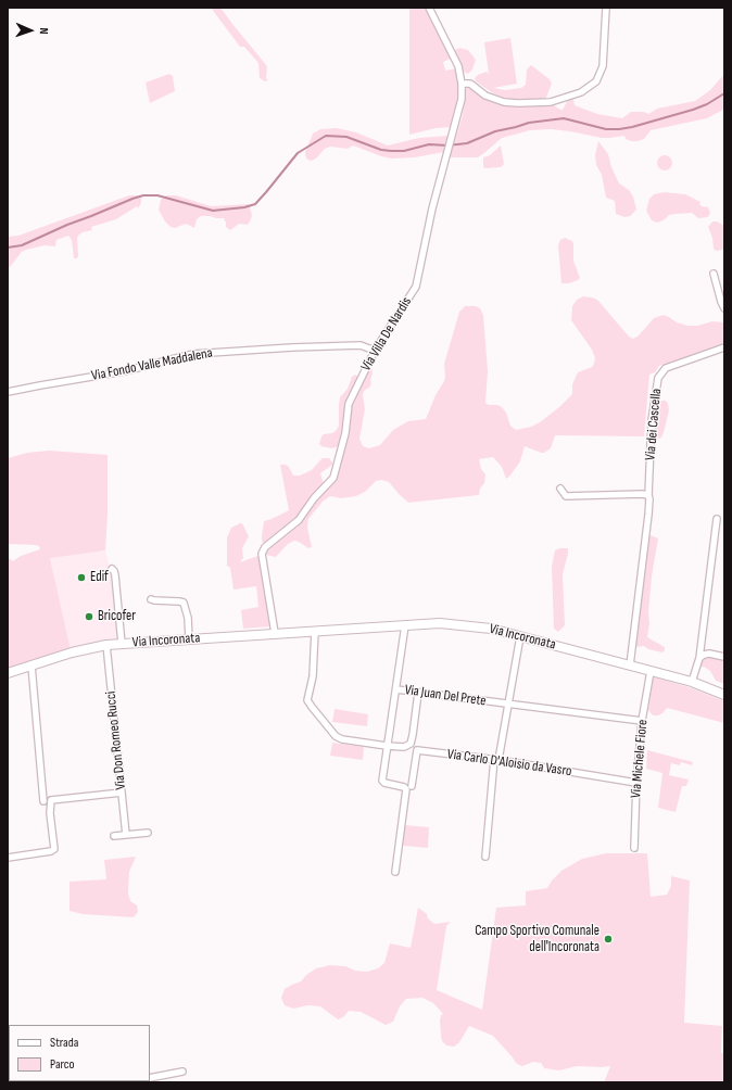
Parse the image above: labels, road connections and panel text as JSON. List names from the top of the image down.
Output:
{
  "streets": {
    "main road": ["Via Incoronata"],
    "street": [
      "Via Villa De Nardis",
      "Via Fondo Valle Maddalena",
      "Via dei Cascella",
      "Via Juan Del Prete",
      "Via Don Romeo Rucci",
      "Via Michele Fiore",
      "Via Carlo D'Aloisio da Vasro"
    ]
  },
  "crossings": [
    ["Via Villa De Nardis", "Via Fondo Valle Maddalena"],
    ["Via Villa De Nardis", "Via Incoronata"],
    ["Via dei Cascella", "Via Incoronata"],
    ["Via Incoronata", "Via Don Romeo Rucci"],
    ["Via Incoronata", "Via Michele Fiore"],
    ["Via Juan Del Prete", "Via Michele Fiore"],
    ["Via Michele Fiore", "Via Carlo D'Aloisio da Vasro"]
  ],
  "places": ["Edif", "Bricofer", "Campo Sportivo Comunale dell'Incoronata"],
  "legend": ["Strada", "Parco"],
  "north": "right"
}
